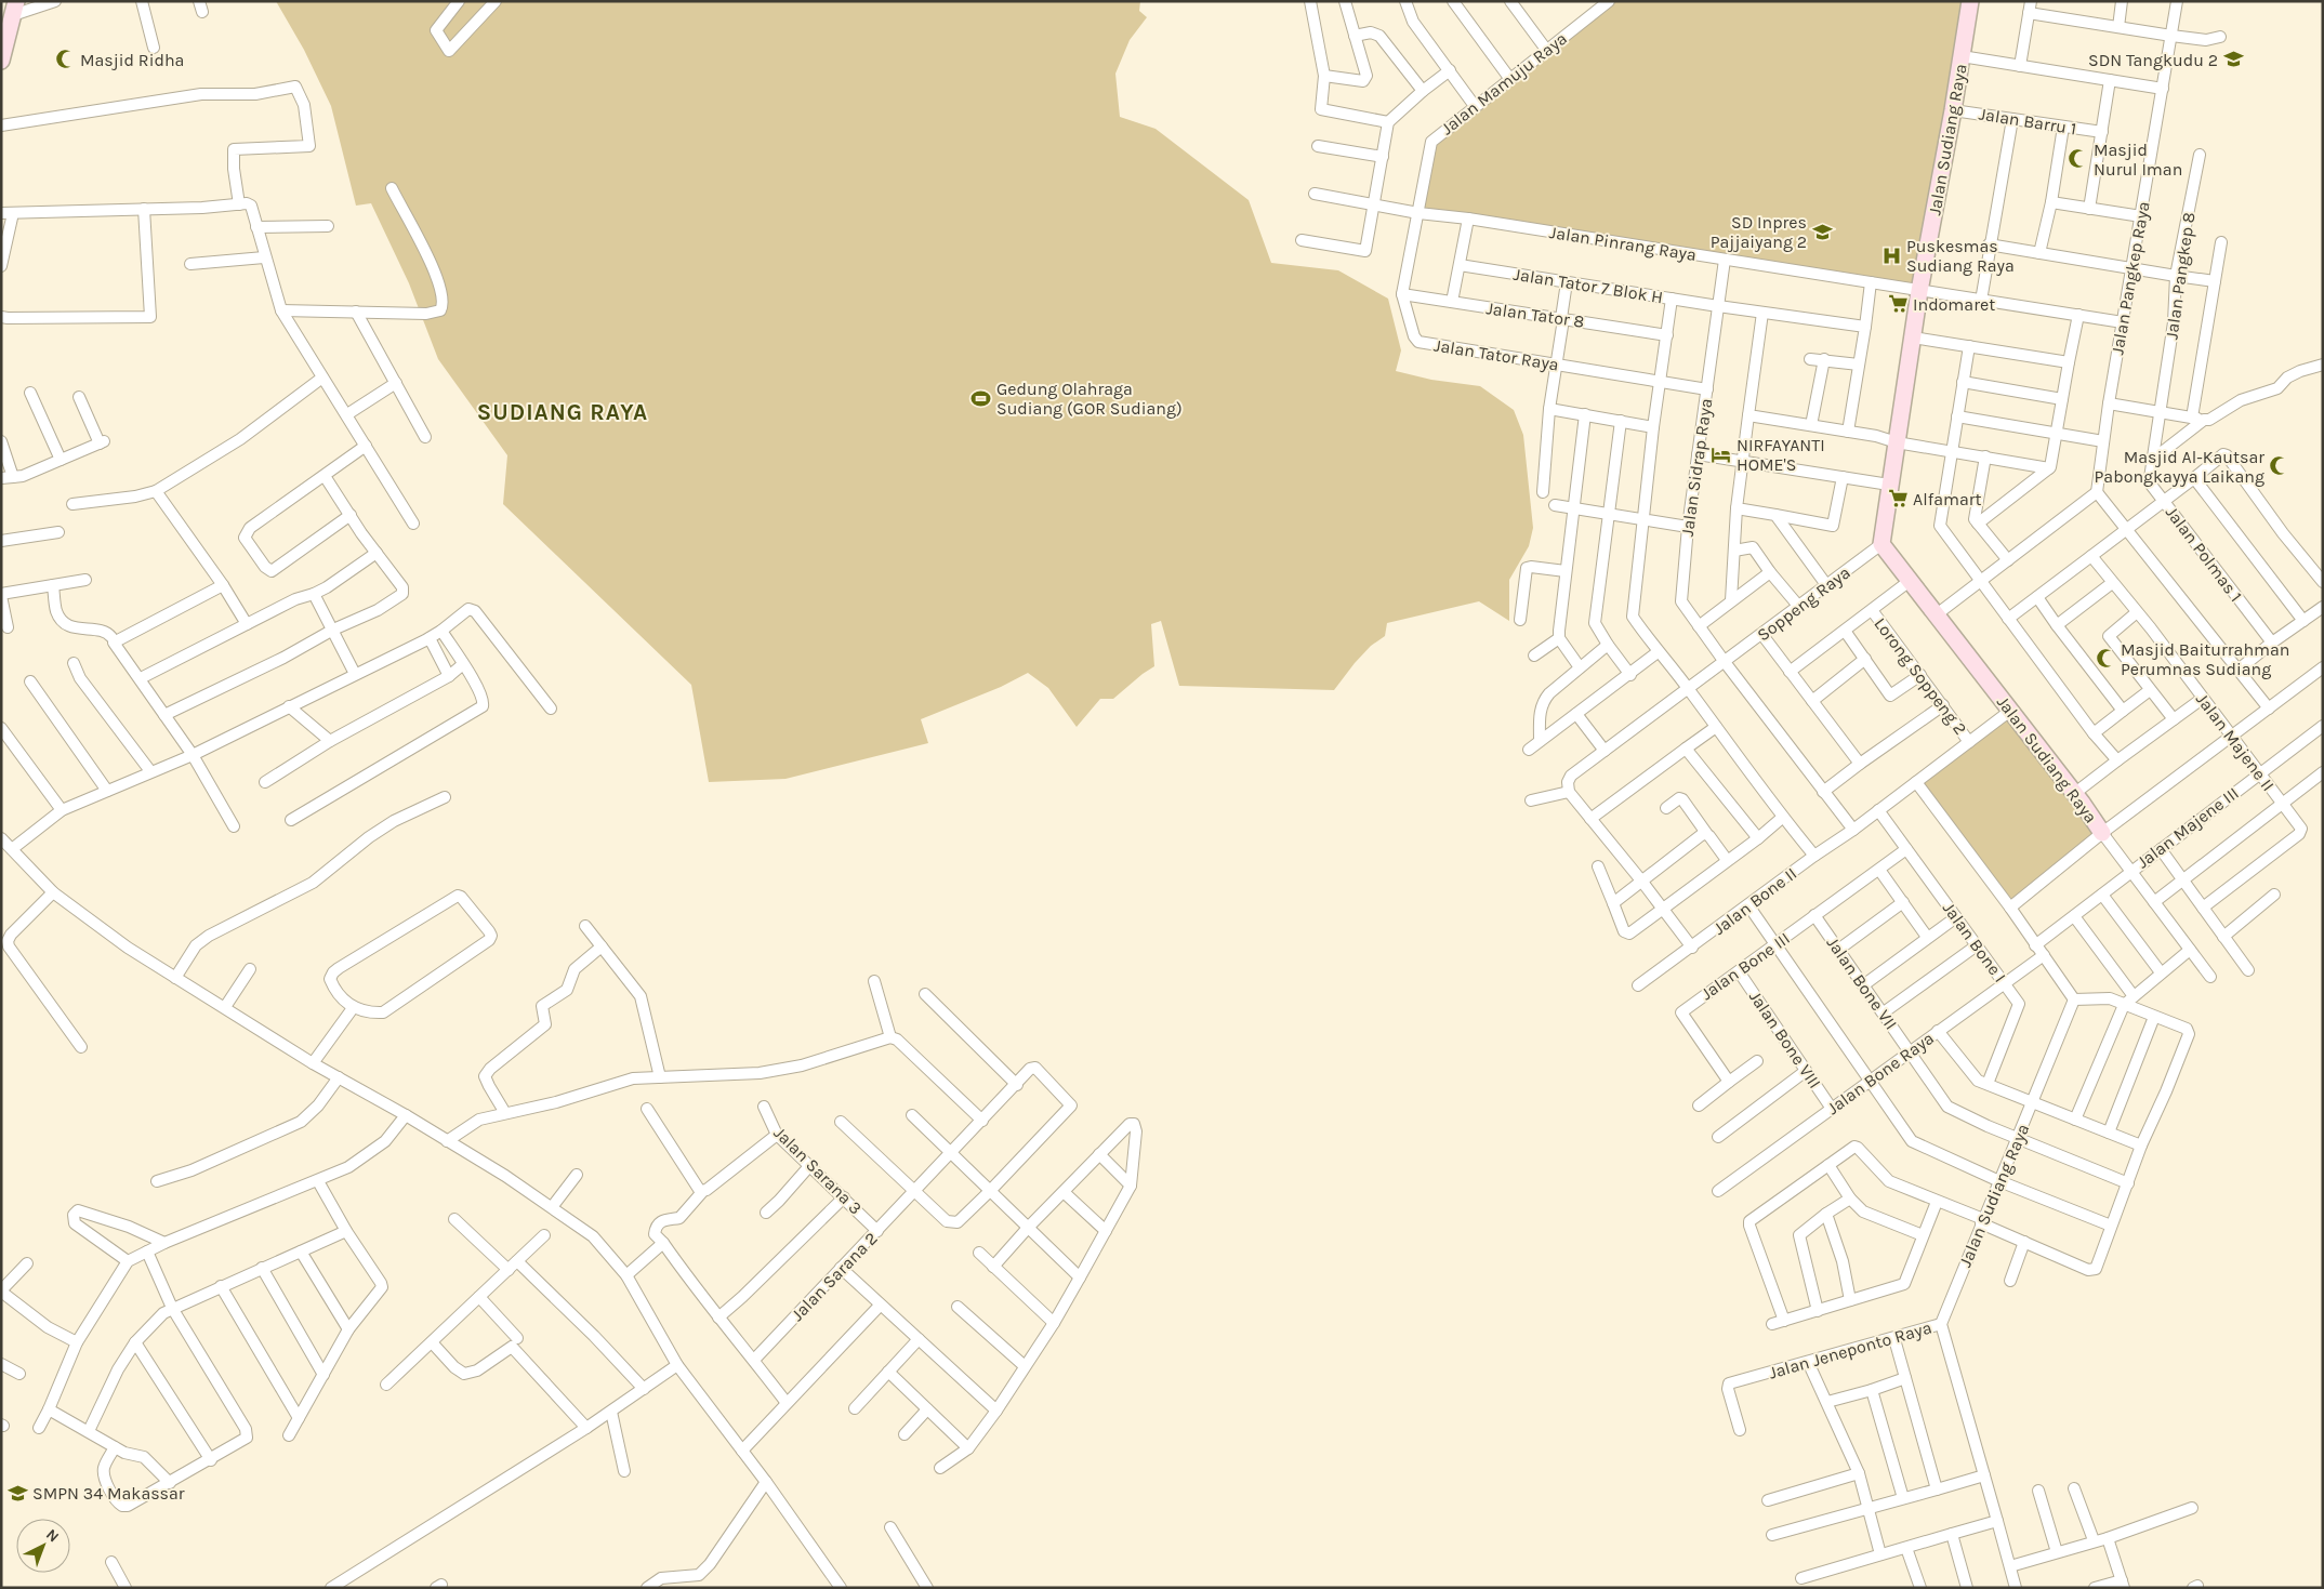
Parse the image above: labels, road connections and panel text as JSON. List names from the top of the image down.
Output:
{
  "streets": {
    "street": [
      "Jalan Mamuju Raya",
      "Jalan Barru 1",
      "Jalan Sudiang Raya",
      "Jalan Pinrang Raya",
      "Jalan Pangkep 8",
      "Jalan Pangkep Raya",
      "Jalan Tator 7 Blok H",
      "Jalan Tator 8",
      "Jalan Tator Raya",
      "Jalan Sidrap Raya",
      "Jalan Polmas 1",
      "Soppeng Raya",
      "Lorong Soppeng 2",
      "Jalan Majene II",
      "Jalan Majene III",
      "Jalan Bone II",
      "Jalan Bone I",
      "Jalan Bone III",
      "Jalan Bone VII",
      "Jalan Bone VIII",
      "Jalan Bone Raya",
      "Jalan Sarana 3",
      "Jalan Sarana 2",
      "Jalan Jeneponto Raya"
    ]
  },
  "crossings": [
    ["Jalan Mamuju Raya", "Jalan Pinrang Raya"],
    ["Jalan Mamuju Raya", "Jalan Tator Raya"],
    ["Jalan Barru 1", "Jalan Sudiang Raya"],
    ["Jalan Sudiang Raya", "Jalan Pinrang Raya"],
    ["Jalan Sudiang Raya", "Soppeng Raya"],
    ["Jalan Sudiang Raya", "Jalan Bone II"],
    ["Jalan Sudiang Raya", "Jalan Bone VII"],
    ["Jalan Sudiang Raya", "Jalan Jeneponto Raya"],
    ["Jalan Pinrang Raya", "Jalan Pangkep Raya"],
    ["Jalan Pinrang Raya", "Jalan Tator Raya"],
    ["Jalan Pinrang Raya", "Jalan Sidrap Raya"],
    ["Jalan Pangkep 8", "Jalan Polmas 1"],
    ["Jalan Tator 7 Blok H", "Jalan Sidrap Raya"],
    ["Jalan Tator 8", "Jalan Tator Raya"],
    ["Jalan Tator Raya", "Jalan Sidrap Raya"],
    ["Jalan Sidrap Raya", "Soppeng Raya"],
    ["Jalan Sidrap Raya", "Jalan Bone II"],
    ["Lorong Soppeng 2", "Jalan Bone II"],
    ["Jalan Majene II", "Jalan Majene III"],
    ["Jalan Bone II", "Jalan Bone I"],
    ["Jalan Bone I", "Jalan Bone III"],
    ["Jalan Bone I", "Jalan Bone Raya"],
    ["Jalan Bone III", "Jalan Bone VII"],
    ["Jalan Bone III", "Jalan Bone VIII"],
    ["Jalan Bone VII", "Jalan Bone Raya"],
    ["Jalan Bone VIII", "Jalan Bone Raya"],
    ["Jalan Sarana 3", "Jalan Sarana 2"]
  ],
  "districts": ["SUDIANG RAYA"],
  "places": {
    "mosque": [
      "Masjid Ridha",
      "Masjid Nurul Iman",
      "Masjid Al-Kautsar Pabongkayya Laikang",
      "Masjid Baiturrahman Perumnas Sudiang"
    ],
    "school or university": ["SDN Tangkudu 2", "SD Inpres Pajjaiyang 2", "SMPN 34 Makassar"],
    "hospital": ["Puskesmas Sudiang Raya"],
    "supermarket": ["Indomaret", "Alfamart"],
    "sports": ["Gedung Olahraga Sudiang (GOR Sudiang)"],
    "hotel": ["NIRFAYANTI HOME'S"]
  },
  "north": "top right"
}
